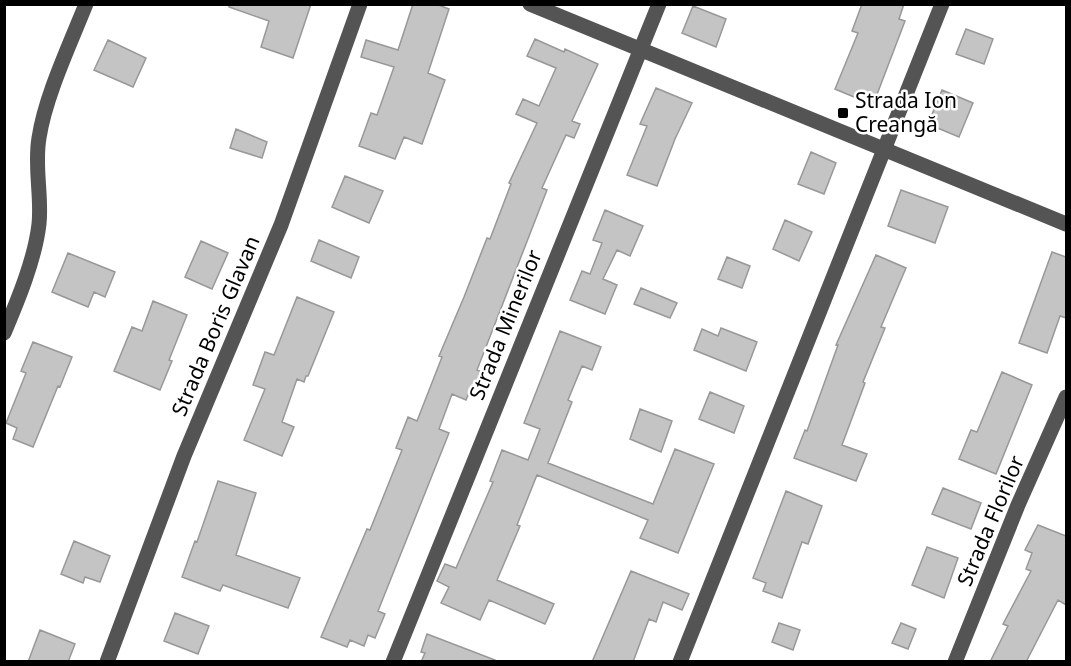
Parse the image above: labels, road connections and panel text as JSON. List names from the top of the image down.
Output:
{
  "streets": {
    "street": ["Strada Minerilor", "Strada Boris Glavan", "Strada Florilor"]
  },
  "places": {
    "transit": ["Strada Ion Creangă"]
  }
}
